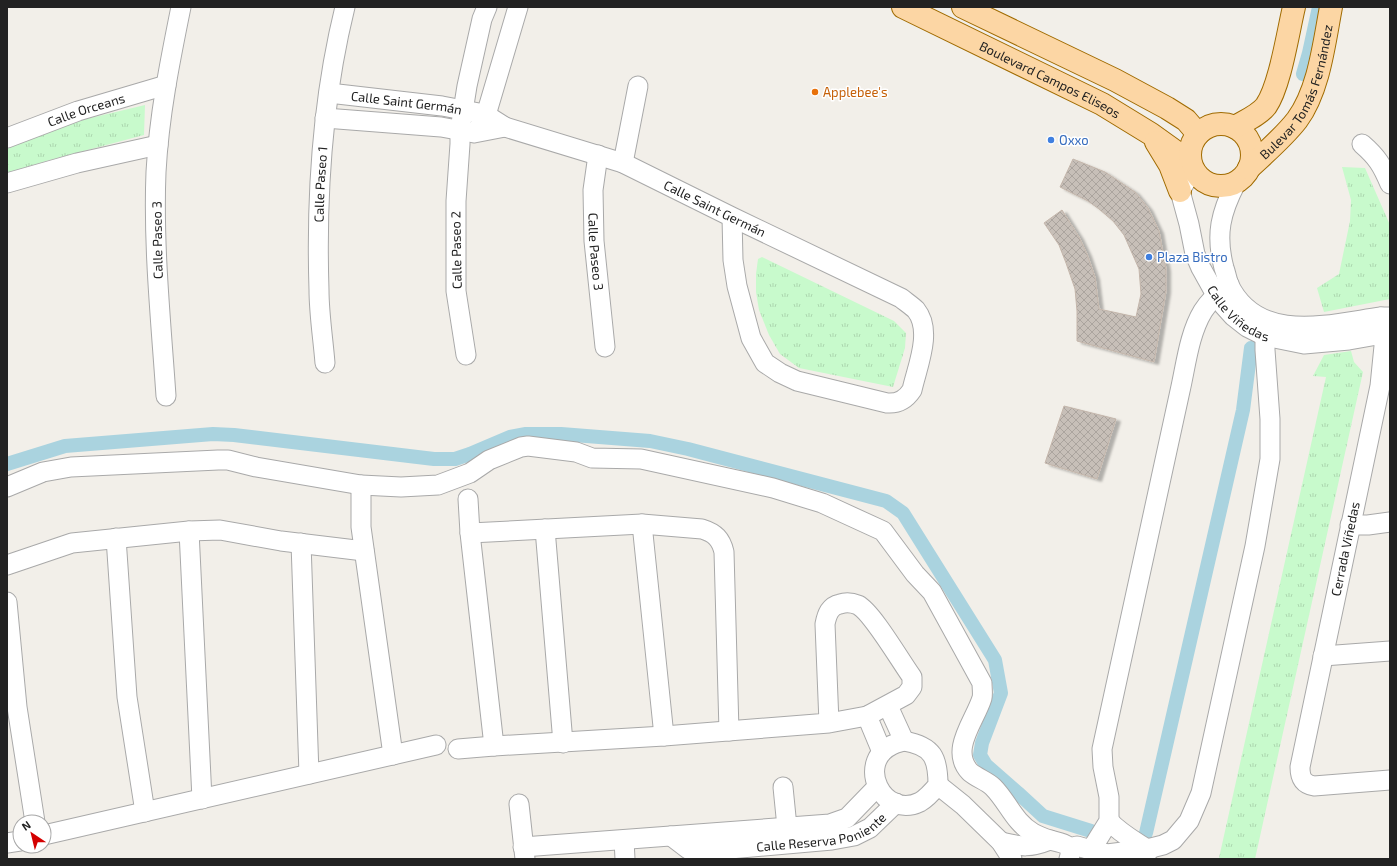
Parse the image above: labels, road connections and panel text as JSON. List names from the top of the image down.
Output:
{
  "streets": {
    "main road": ["Boulevard Campos Eliseos", "Bulevar Tomás Fernández"],
    "street": [
      "Calle Saint Germán",
      "Calle Orceans",
      "Calle Paseo 1",
      "Calle Paseo 3",
      "Calle Paseo 2",
      "Calle Viñedas",
      "Cerrada Viñedas",
      "Calle Reserva Poniente"
    ]
  },
  "crossings": [
    ["Boulevard Campos Eliseos", "Bulevar Tomás Fernández"],
    ["Boulevard Campos Eliseos", "Calle Viñedas"],
    ["Bulevar Tomás Fernández", "Calle Viñedas"],
    ["Calle Saint Germán", "Calle Paseo 1"],
    ["Calle Saint Germán", "Calle Paseo 3"],
    ["Calle Saint Germán", "Calle Paseo 2"],
    ["Calle Orceans", "Calle Paseo 3"],
    ["Calle Viñedas", "Cerrada Viñedas"]
  ],
  "places": ["Applebee's", "Oxxo", "Plaza Bistro"],
  "north": "top left"
}
